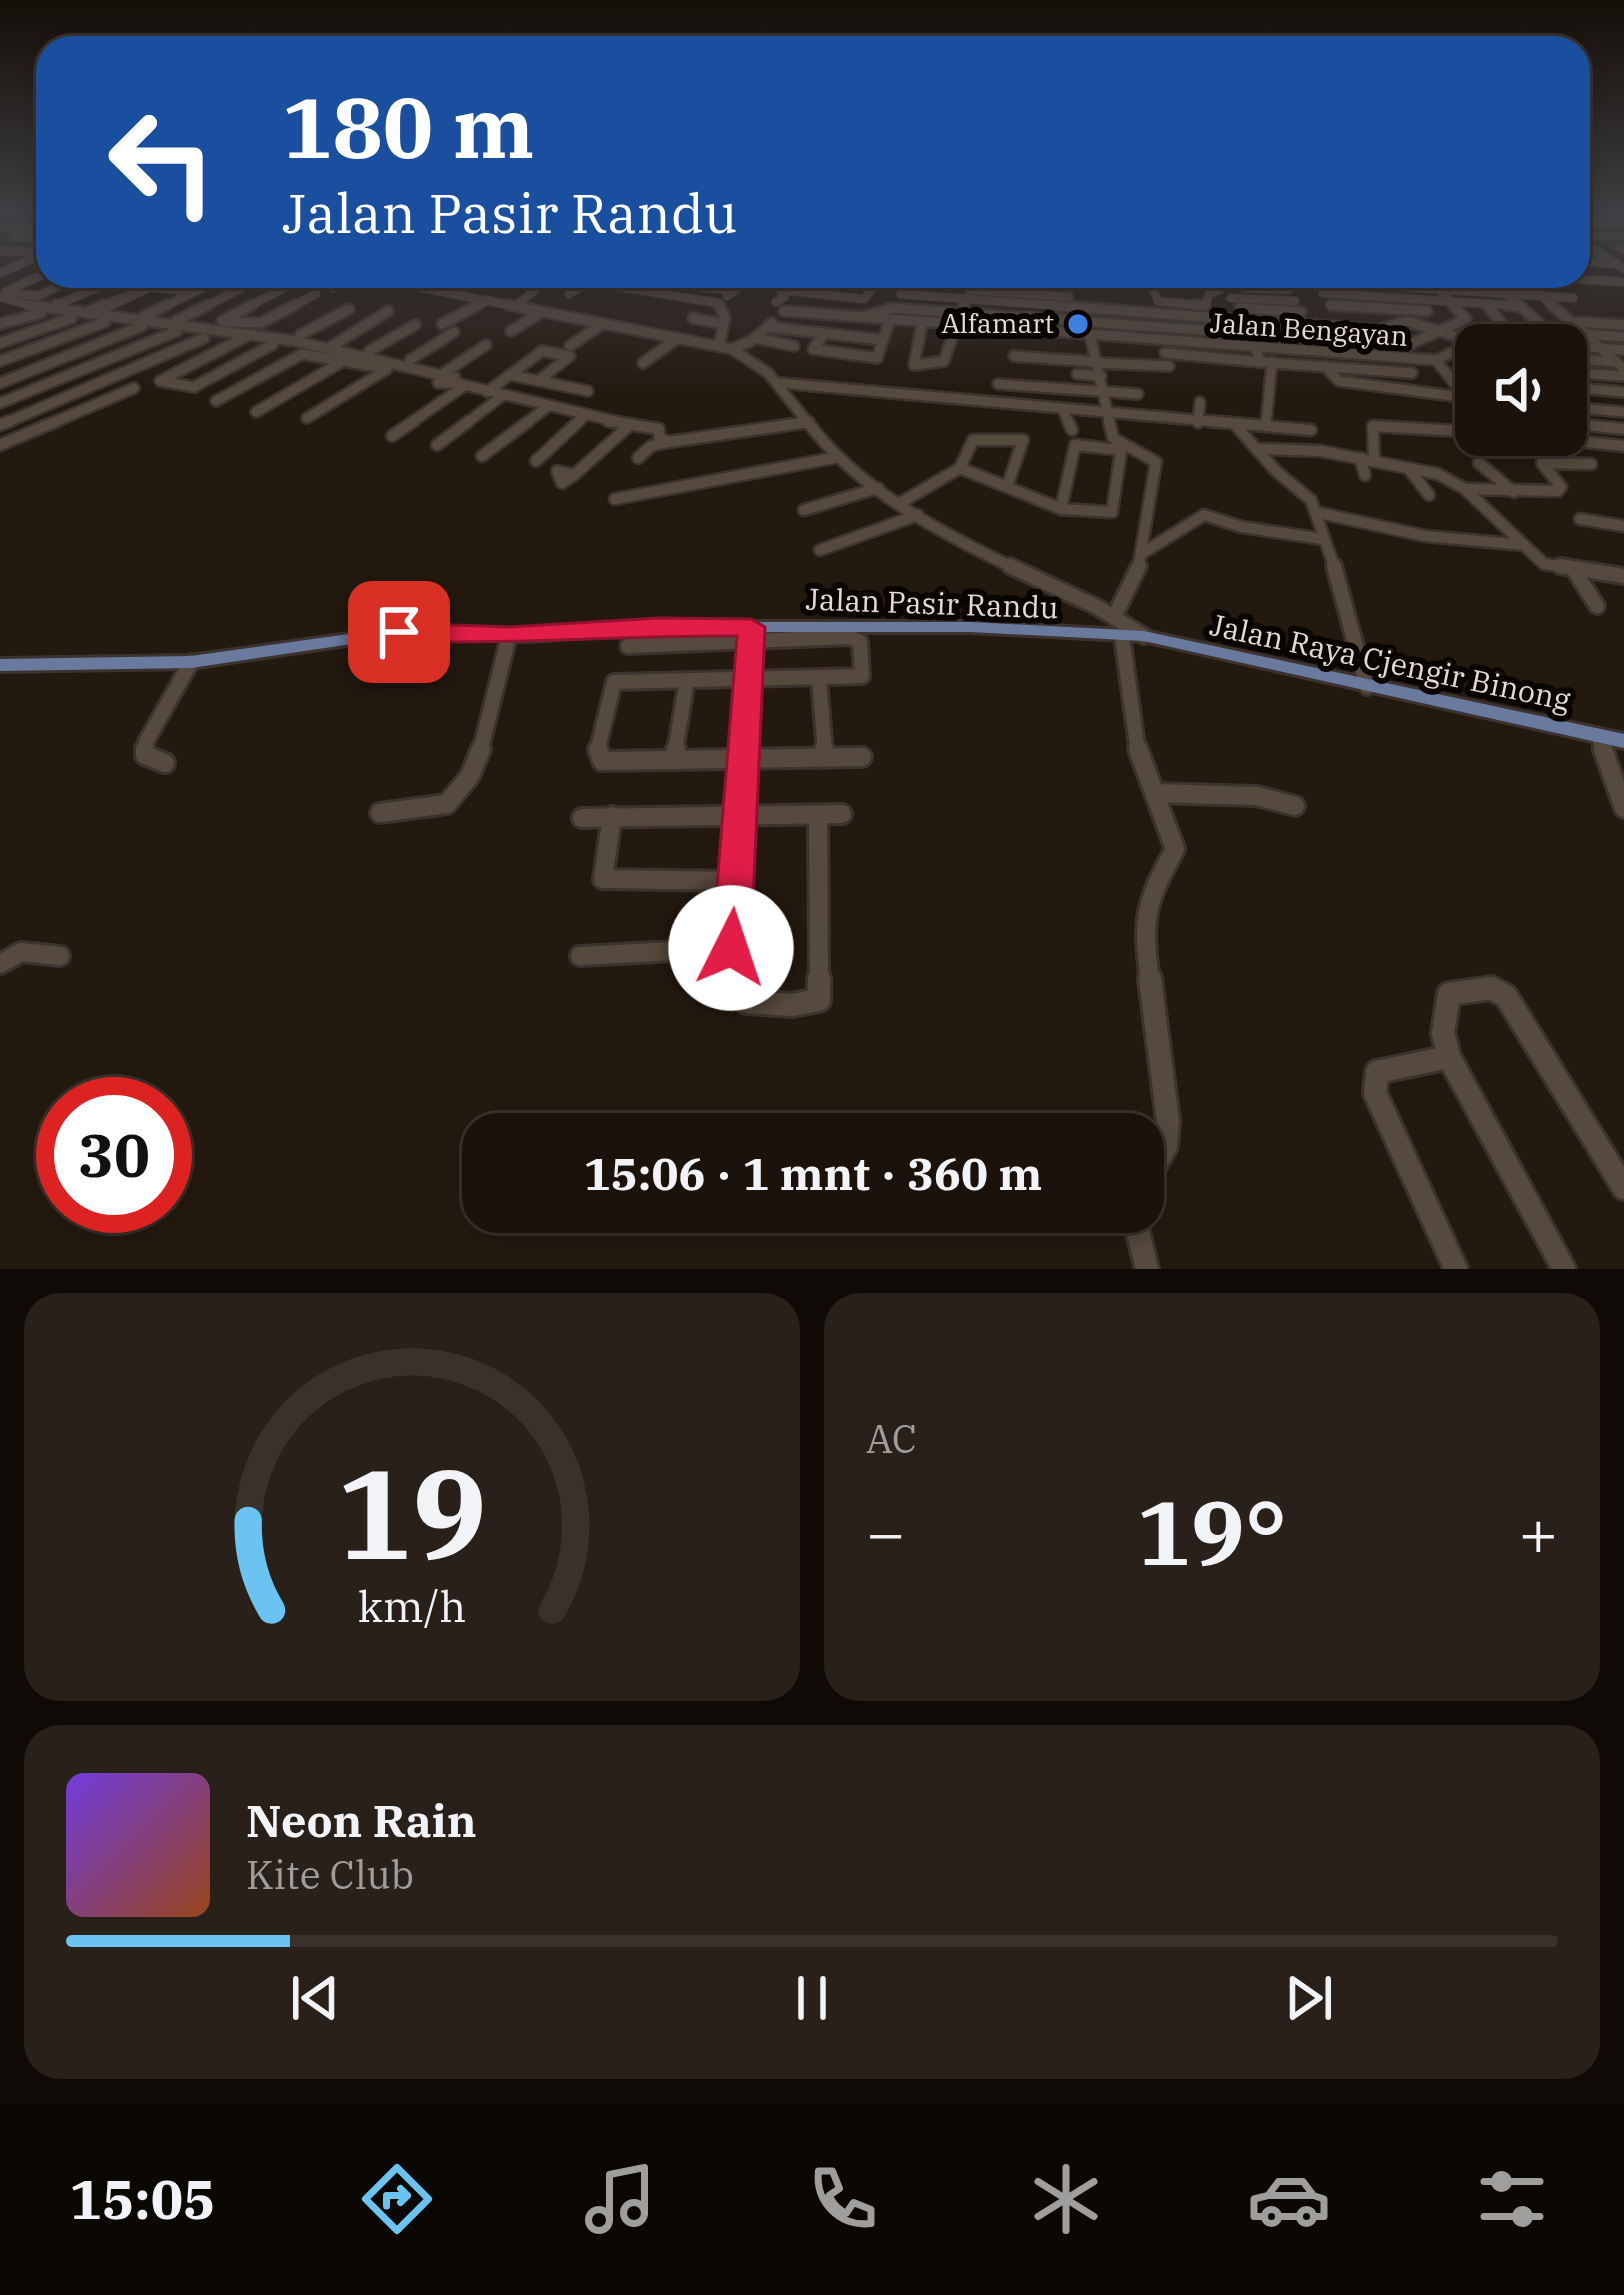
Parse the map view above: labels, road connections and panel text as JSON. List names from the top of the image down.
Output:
{
  "streets": {
    "main road": ["Jalan Pasir Randu", "Jalan Raya Cjengir Binong"],
    "street": ["Jalan Bengayan"]
  },
  "crossings": [
    ["Jalan Pasir Randu", "Jalan Raya Cjengir Binong"]
  ],
  "places": ["Alfamart"],
  "page": {
    "turn": ["180 m", "Jalan Pasir Randu"],
    "limit": "30",
    "trip": "15:06 · 1 mnt · 360 m",
    "tile": "AC",
    "heat": ["−", "19°", "+"],
    "song": ["Neon Rain", "Kite Club"],
    "tabs": "15:05",
    "gauge": ["19", "km/h"]
  }
}
